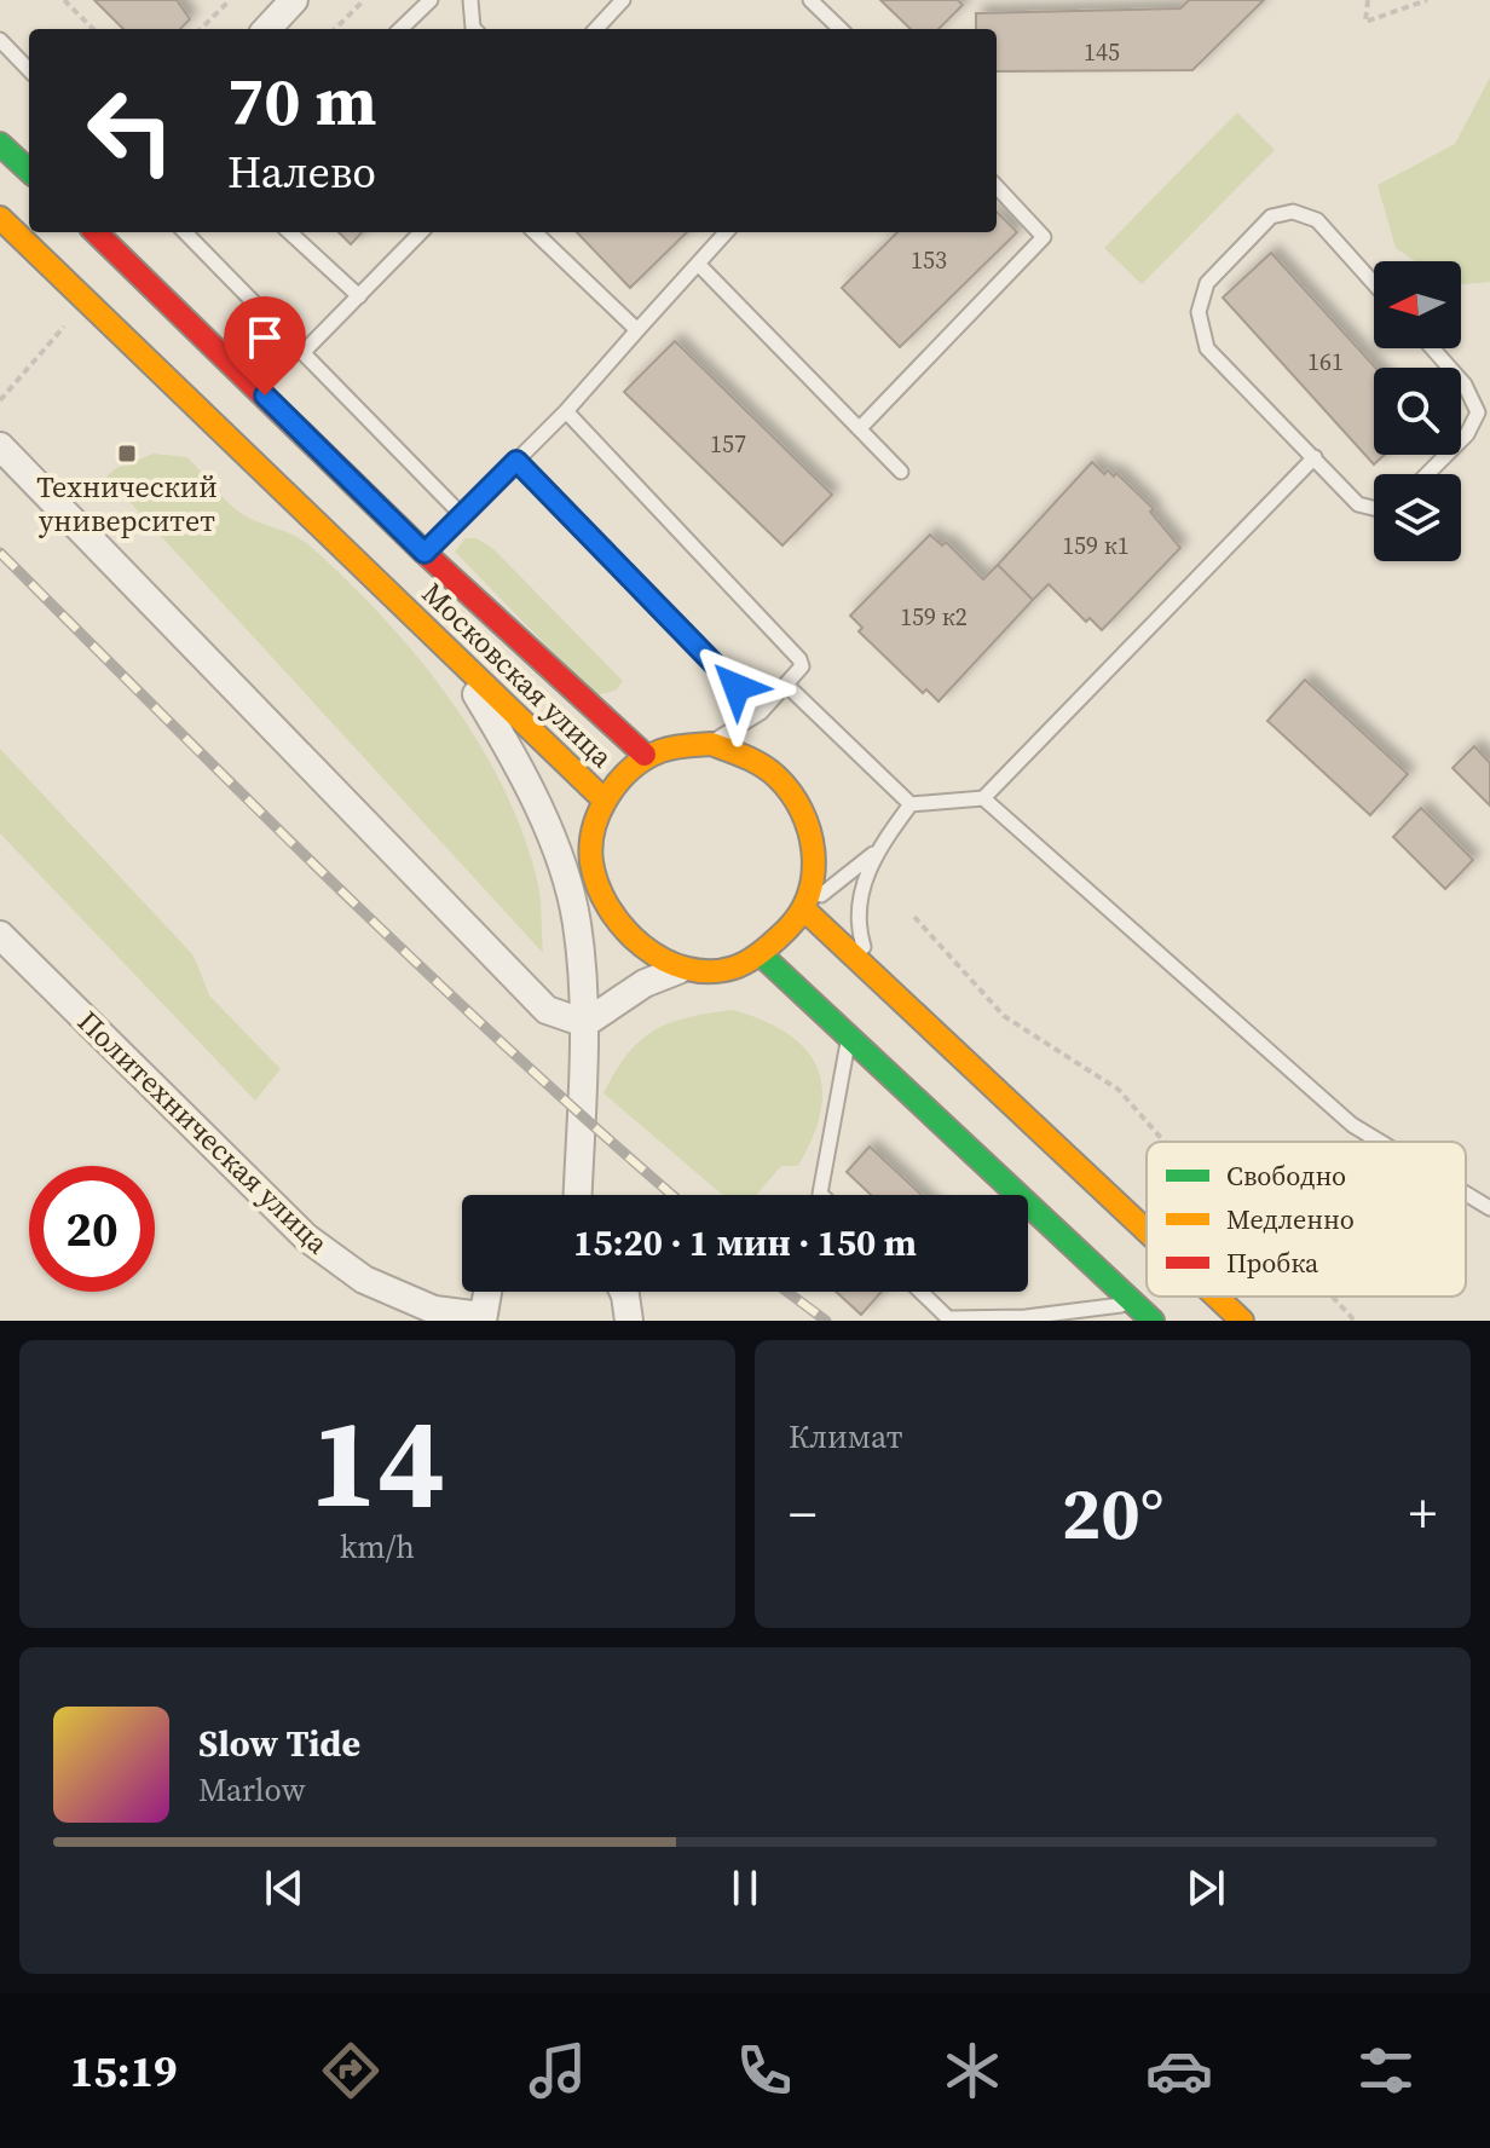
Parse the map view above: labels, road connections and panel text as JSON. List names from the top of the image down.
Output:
{
  "streets": {
    "main road": ["Московская улица"],
    "street": ["Политехническая улица"]
  },
  "places": {
    "transit": ["Технический университет"]
  },
  "house_numbers": [
    "145",
    "153",
    "161",
    "157",
    "159 к1",
    "159 к2"
  ],
  "legend": ["Свободно", "Медленно", "Пробка"],
  "north": "left",
  "page": {
    "turn": ["70 m", "Налево"],
    "limit": "20",
    "trip": "15:20 · 1 мин · 150 m",
    "tile": [
      ["14", "km/h"],
      "Климат"
    ],
    "heat": ["−", "20°", "+"],
    "song": ["Slow Tide", "Marlow"],
    "tabs": "15:19"
  }
}
